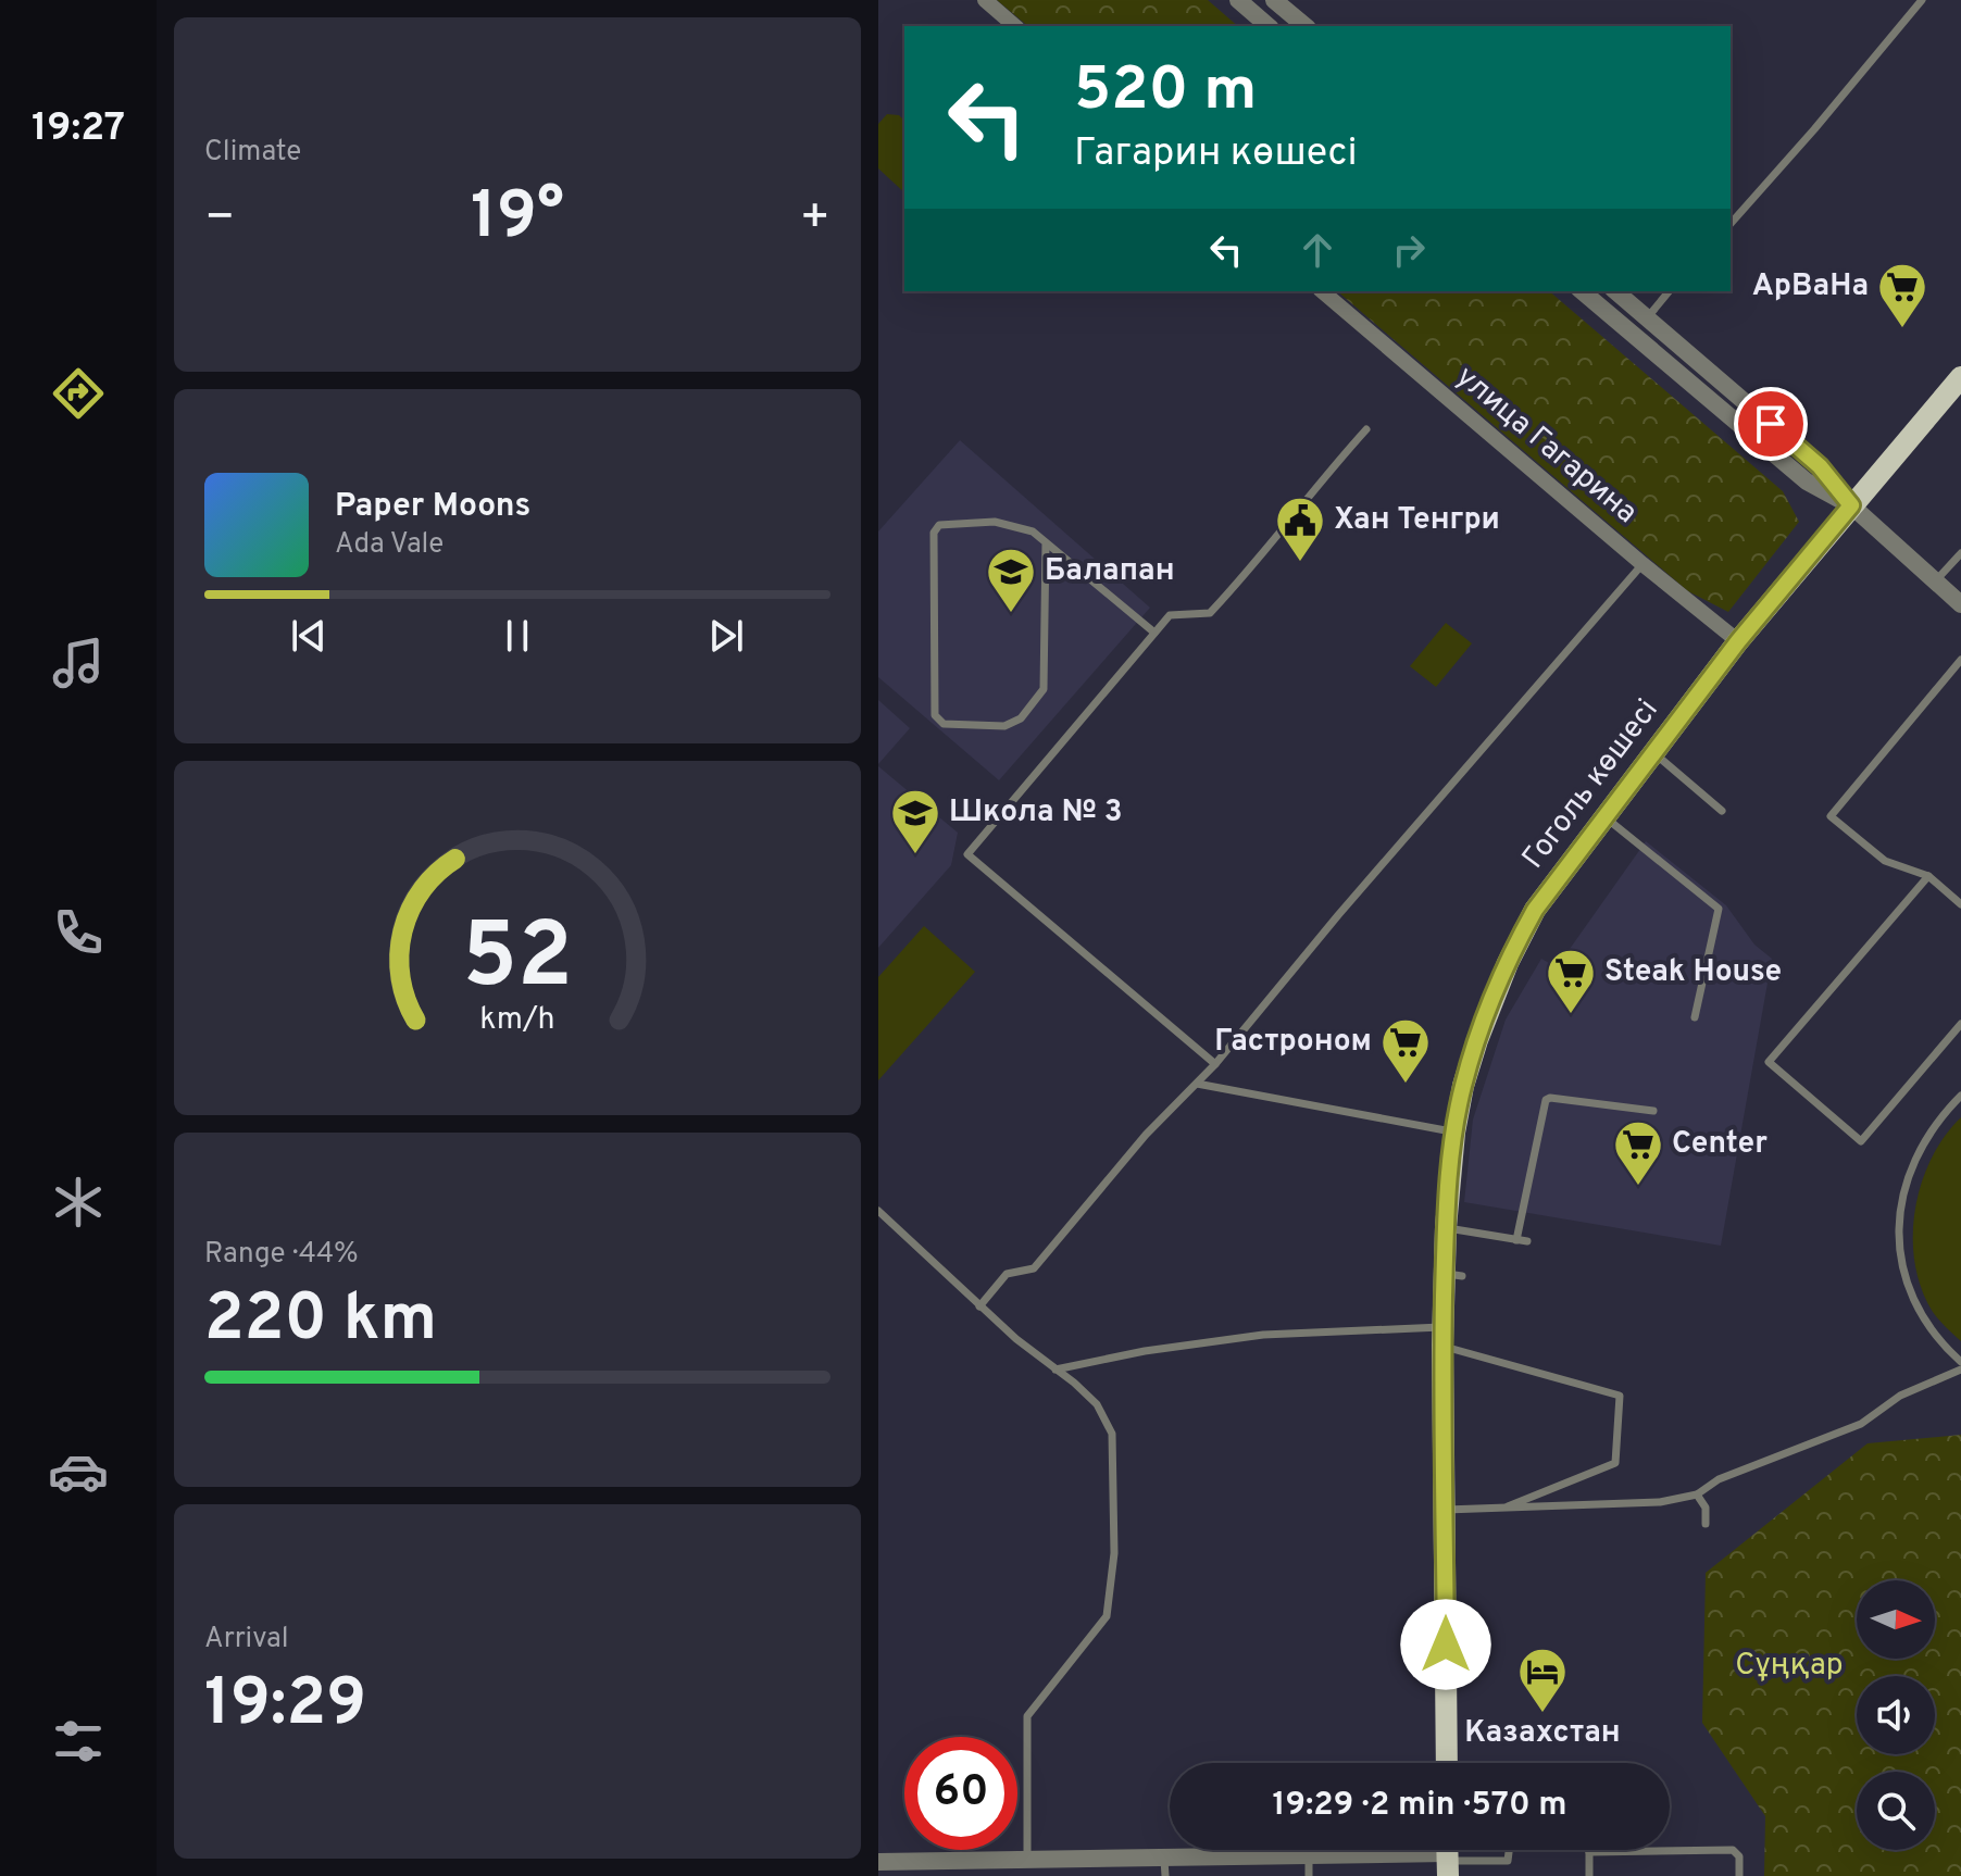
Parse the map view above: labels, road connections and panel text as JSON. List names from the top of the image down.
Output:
{
  "streets": {
    "main road": ["Гоголь көшесі"],
    "street": ["улица Гагарина"]
  },
  "crossings": [
    ["улица Гагарина", "Гоголь көшесі"]
  ],
  "parks": ["Сұңқар"],
  "places": {
    "supermarket": [
      "АрВаНа",
      "Steak House",
      "Гастроном",
      "Center"
    ],
    "public building": ["Хан Тенгри"],
    "school or university": ["Балапан", "Школа № 3"],
    "hotel": ["Казахстан"]
  },
  "north": "right",
  "page": {
    "tabs": "19:27",
    "tile": [
      "Climate",
      ["Range · 44%", "220 km"],
      ["Arrival", "19:29"]
    ],
    "turn": ["520 m", "Гагарин көшесі"],
    "heat": ["−", "19°", "+"],
    "song": ["Paper Moons", "Ada Vale"],
    "limit": "60",
    "trip": "19:29 · 2 min · 570 m",
    "gauge": ["52", "km/h"]
  }
}
